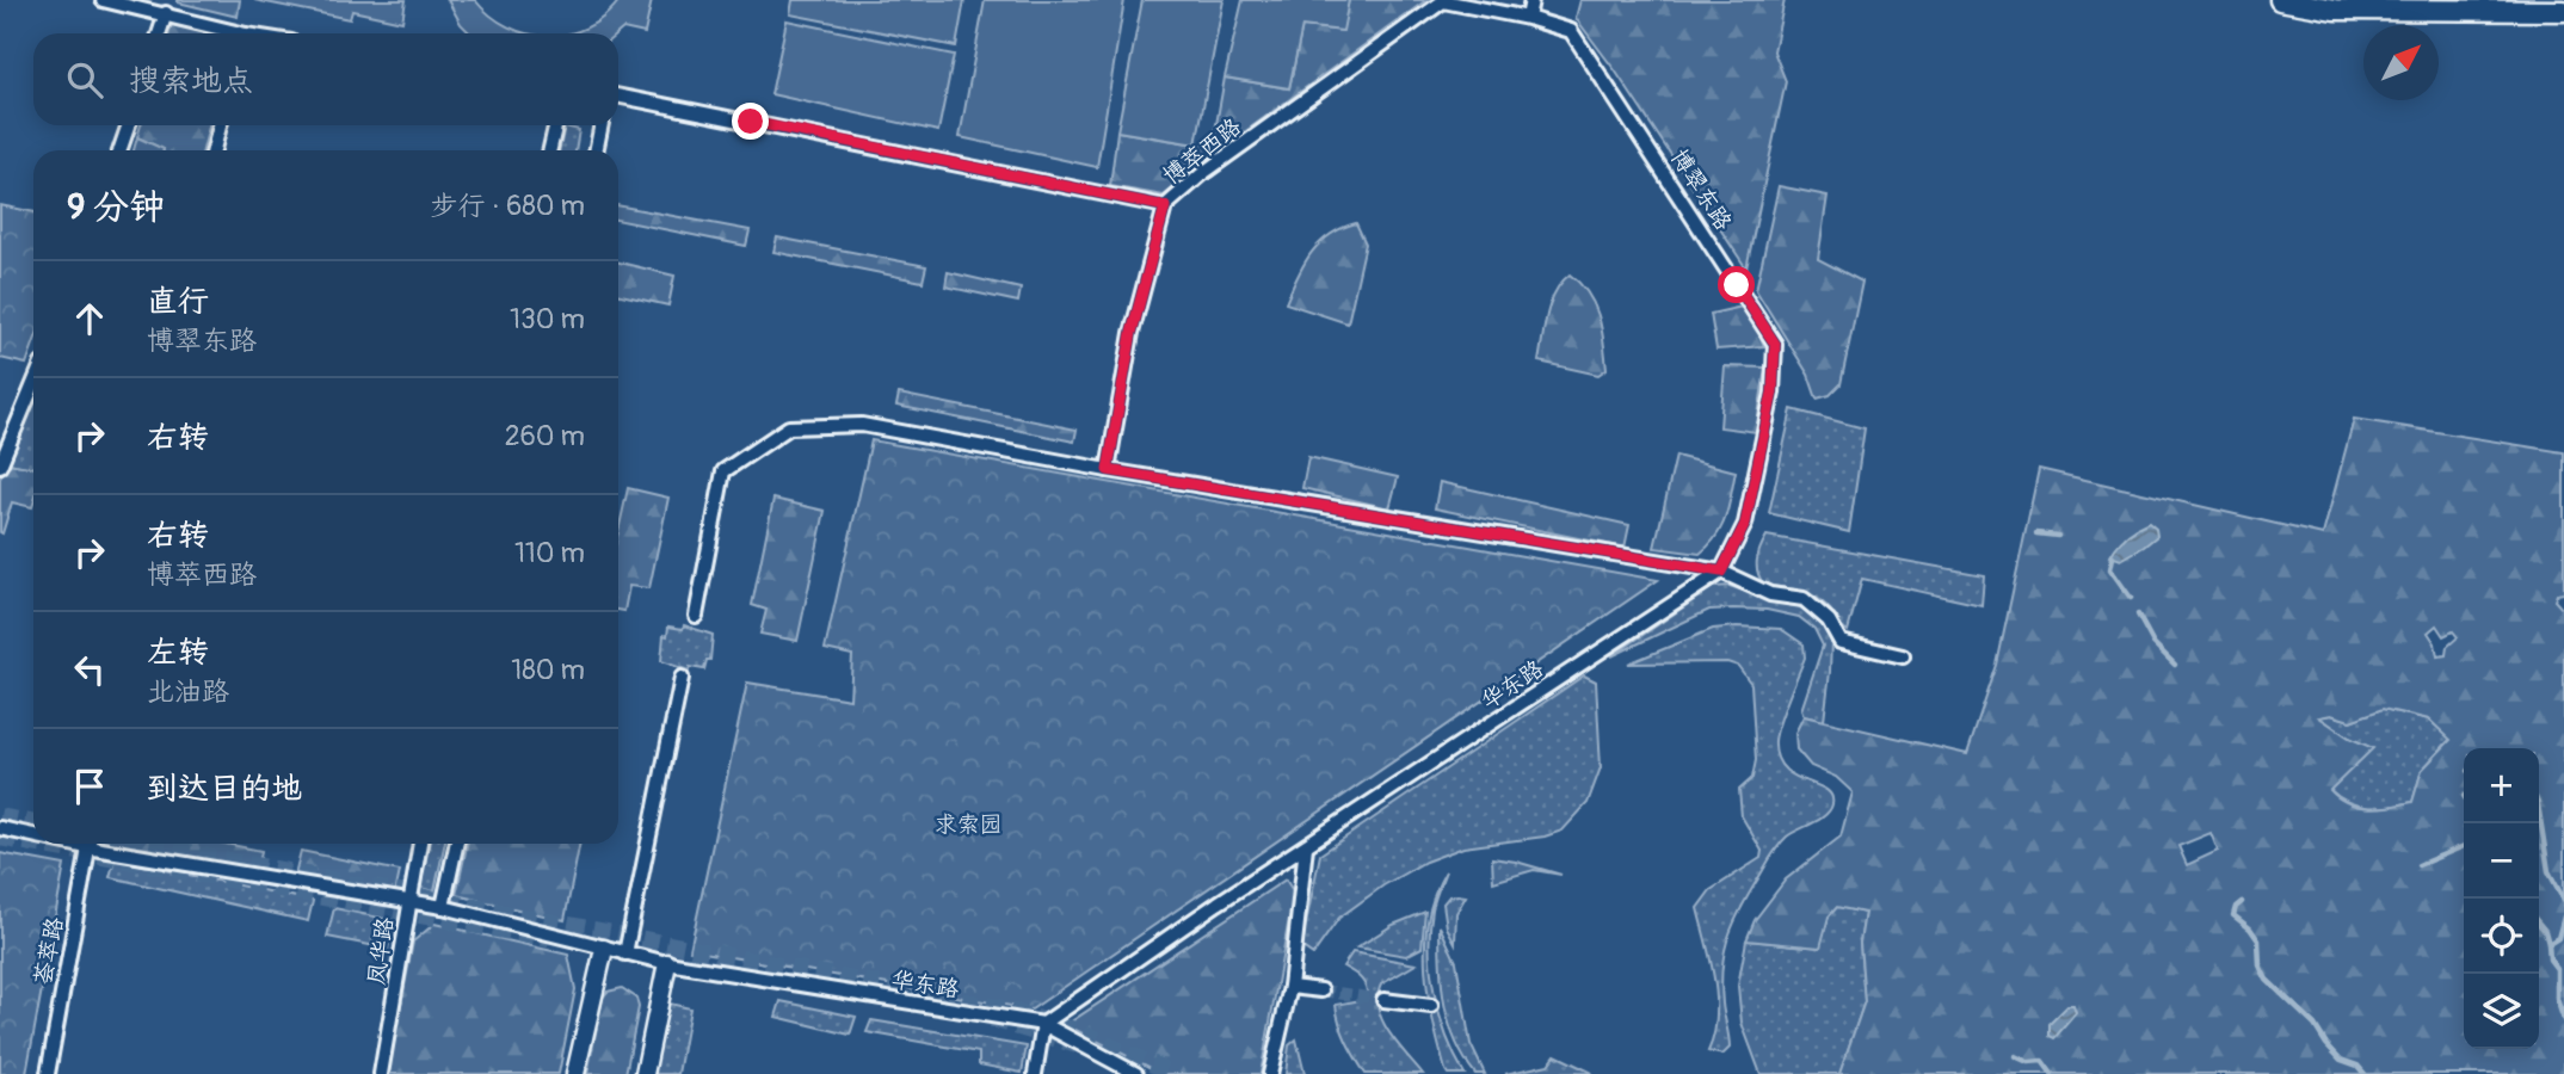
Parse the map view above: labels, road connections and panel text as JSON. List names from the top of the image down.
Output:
{
  "streets": {
    "street": [
      "博萃西路",
      "博翠东路",
      "华东路",
      "荟萃路",
      "凤华路"
    ]
  },
  "crossings": [
    ["博翠东路", "华东路"],
    ["华东路", "凤华路"]
  ],
  "parks": ["求索园"],
  "north": "top right",
  "page": {
    "search": "搜索地点",
    "heading": ["9 分钟", "步行 · 680 m"],
    "list": [
      ["直行", "博翠东路", "130 m"],
      ["右转", "260 m"],
      ["右转", "博萃西路", "110 m"],
      ["左转", "北油路", "180 m"],
      "到达目的地"
    ],
    "map_buttons": ["+", "−"]
  }
}
